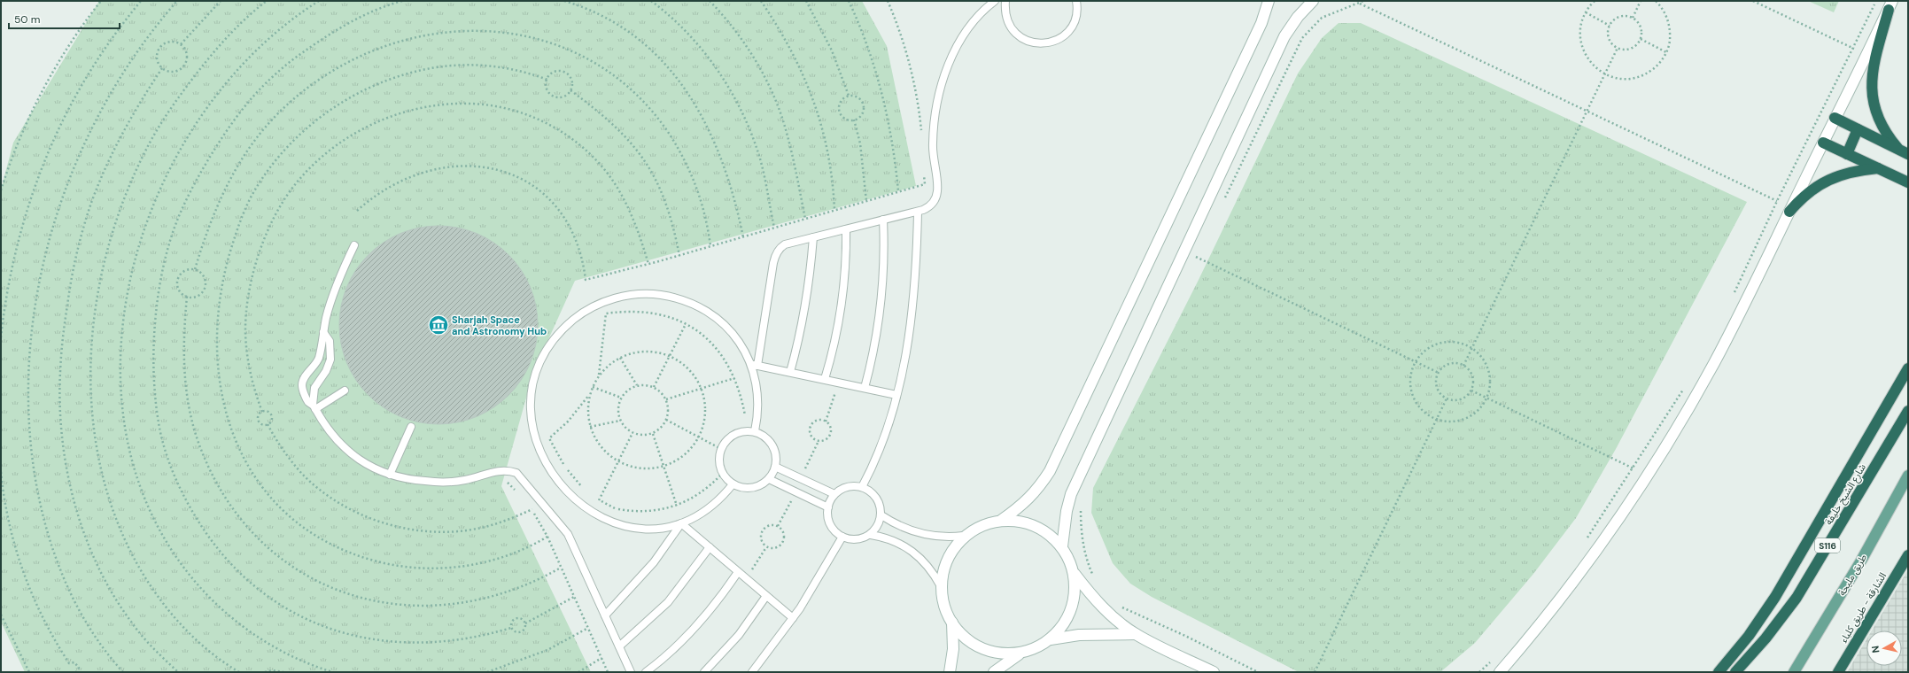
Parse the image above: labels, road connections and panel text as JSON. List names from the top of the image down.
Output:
{
  "streets": {
    "highway": ["شارع الشيخ خليفة", "S116", "الشارقة - طريق كلباء"],
    "main road": ["طريق مليحة"]
  },
  "places": {
    "museum": ["Sharjah Space and Astronomy Hub"]
  },
  "scale_bar": "50 m",
  "north": "left"
}
